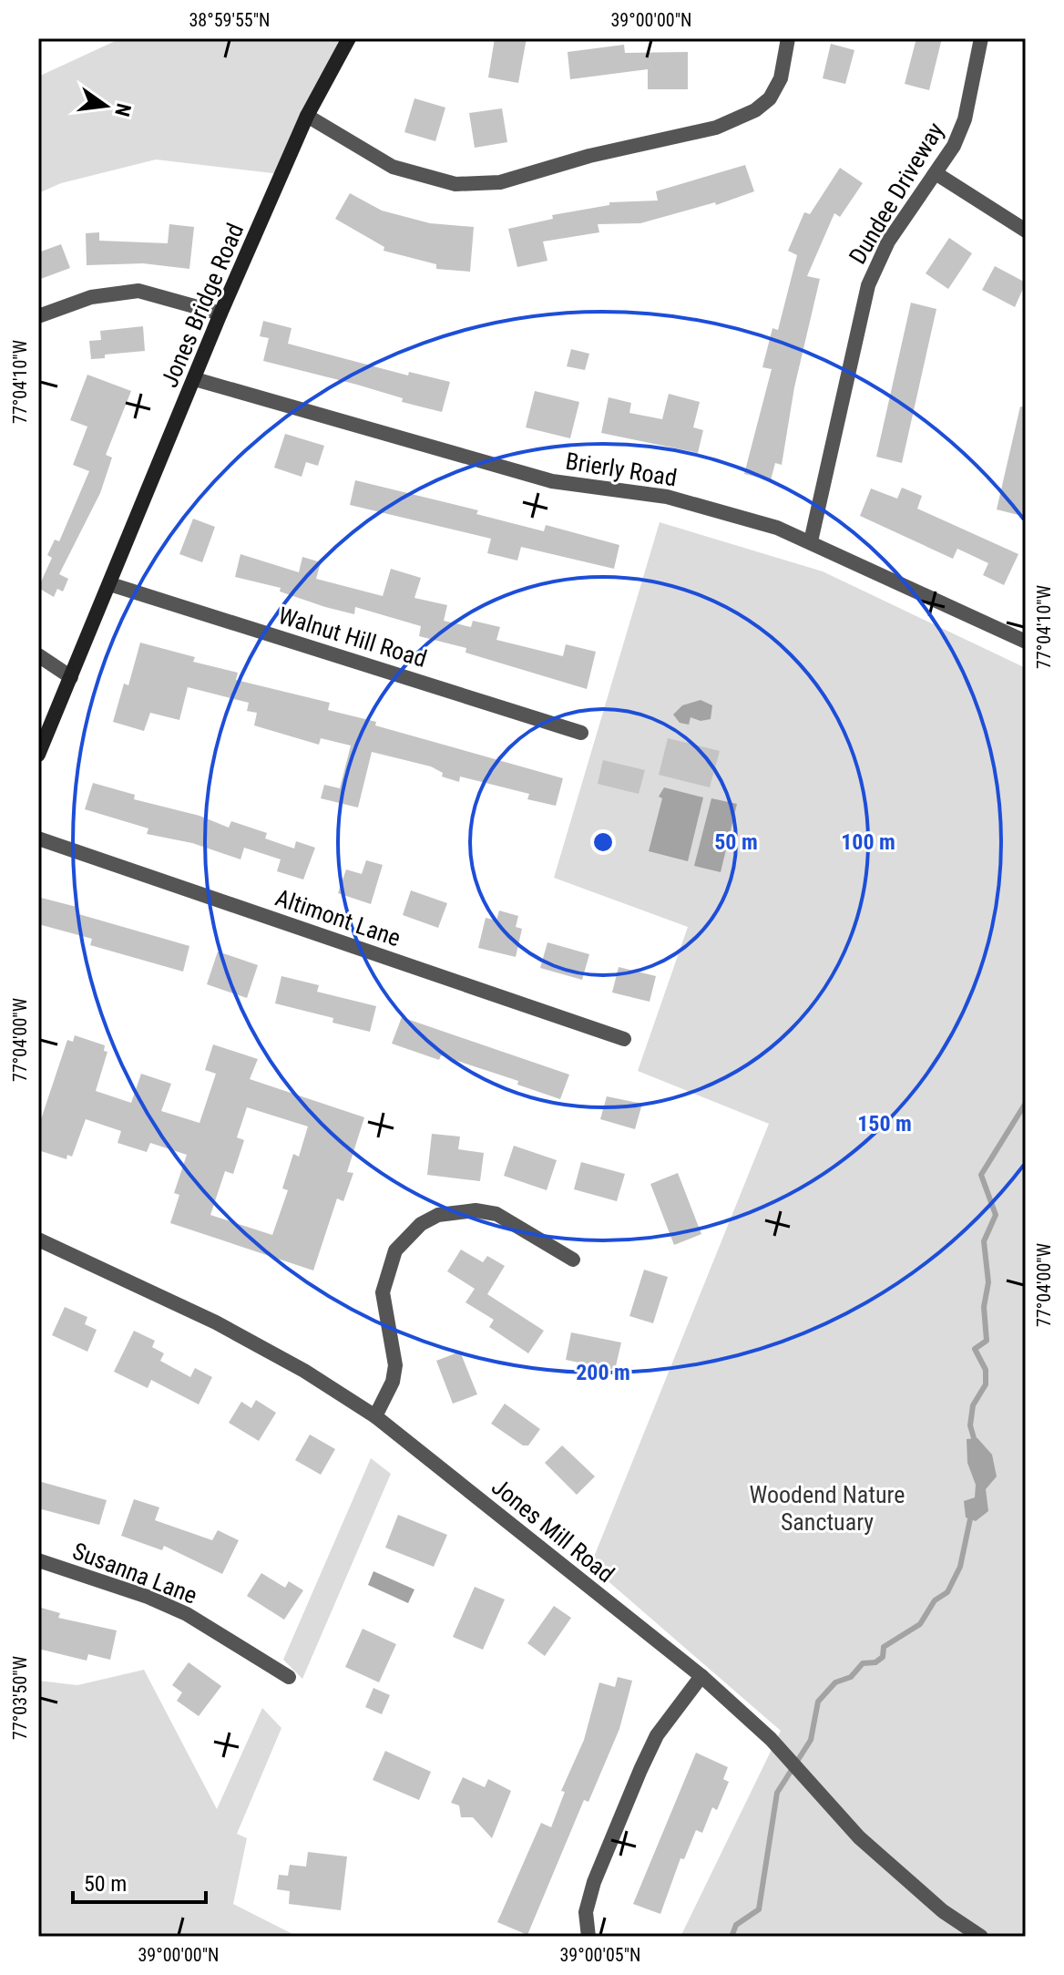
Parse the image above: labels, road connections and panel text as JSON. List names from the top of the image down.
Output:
{
  "streets": {
    "main road": ["Jones Bridge Road"],
    "street": [
      "Dundee Driveway",
      "Brierly Road",
      "Walnut Hill Road",
      "Altimont Lane",
      "Jones Mill Road",
      "Susanna Lane"
    ]
  },
  "crossings": [
    ["Dundee Driveway", "Brierly Road"],
    ["Jones Bridge Road", "Brierly Road"],
    ["Jones Bridge Road", "Walnut Hill Road"]
  ],
  "parks": ["Woodend Nature Sanctuary"],
  "scale_bar": "50 m",
  "north": "right",
  "coordinates": [
    "38°59'55\"N",
    "39°00'00\"N",
    "77°04'10\"W",
    "77°04'00\"W",
    "77°03'50\"W",
    "39°00'05\"N"
  ],
  "rings": [
    "50 m",
    "100 m",
    "150 m",
    "200 m"
  ]
}
